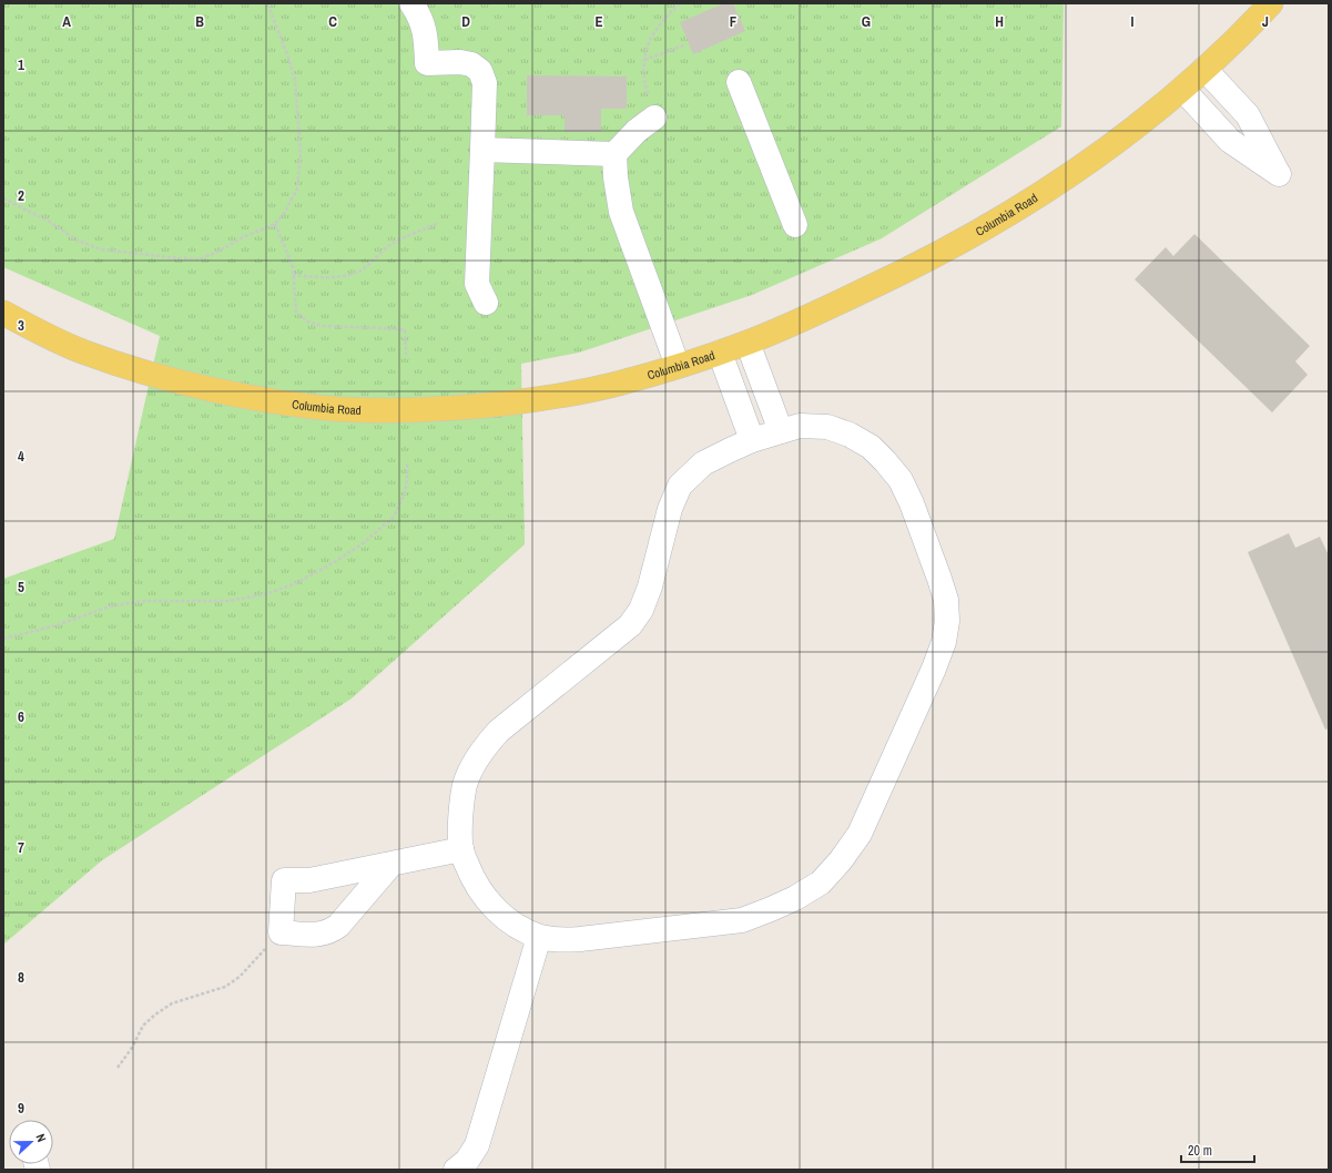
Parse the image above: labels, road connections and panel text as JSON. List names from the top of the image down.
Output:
{
  "streets": {
    "main road": ["Columbia Road"]
  },
  "scale_bar": "20 m",
  "north": "right",
  "grid": {
    "columns": [
      "A",
      "B",
      "C",
      "D",
      "E",
      "F",
      "G",
      "H",
      "I",
      "J"
    ],
    "rows": [
      "1",
      "2",
      "3",
      "4",
      "5",
      "6",
      "7",
      "8",
      "9"
    ]
  }
}
